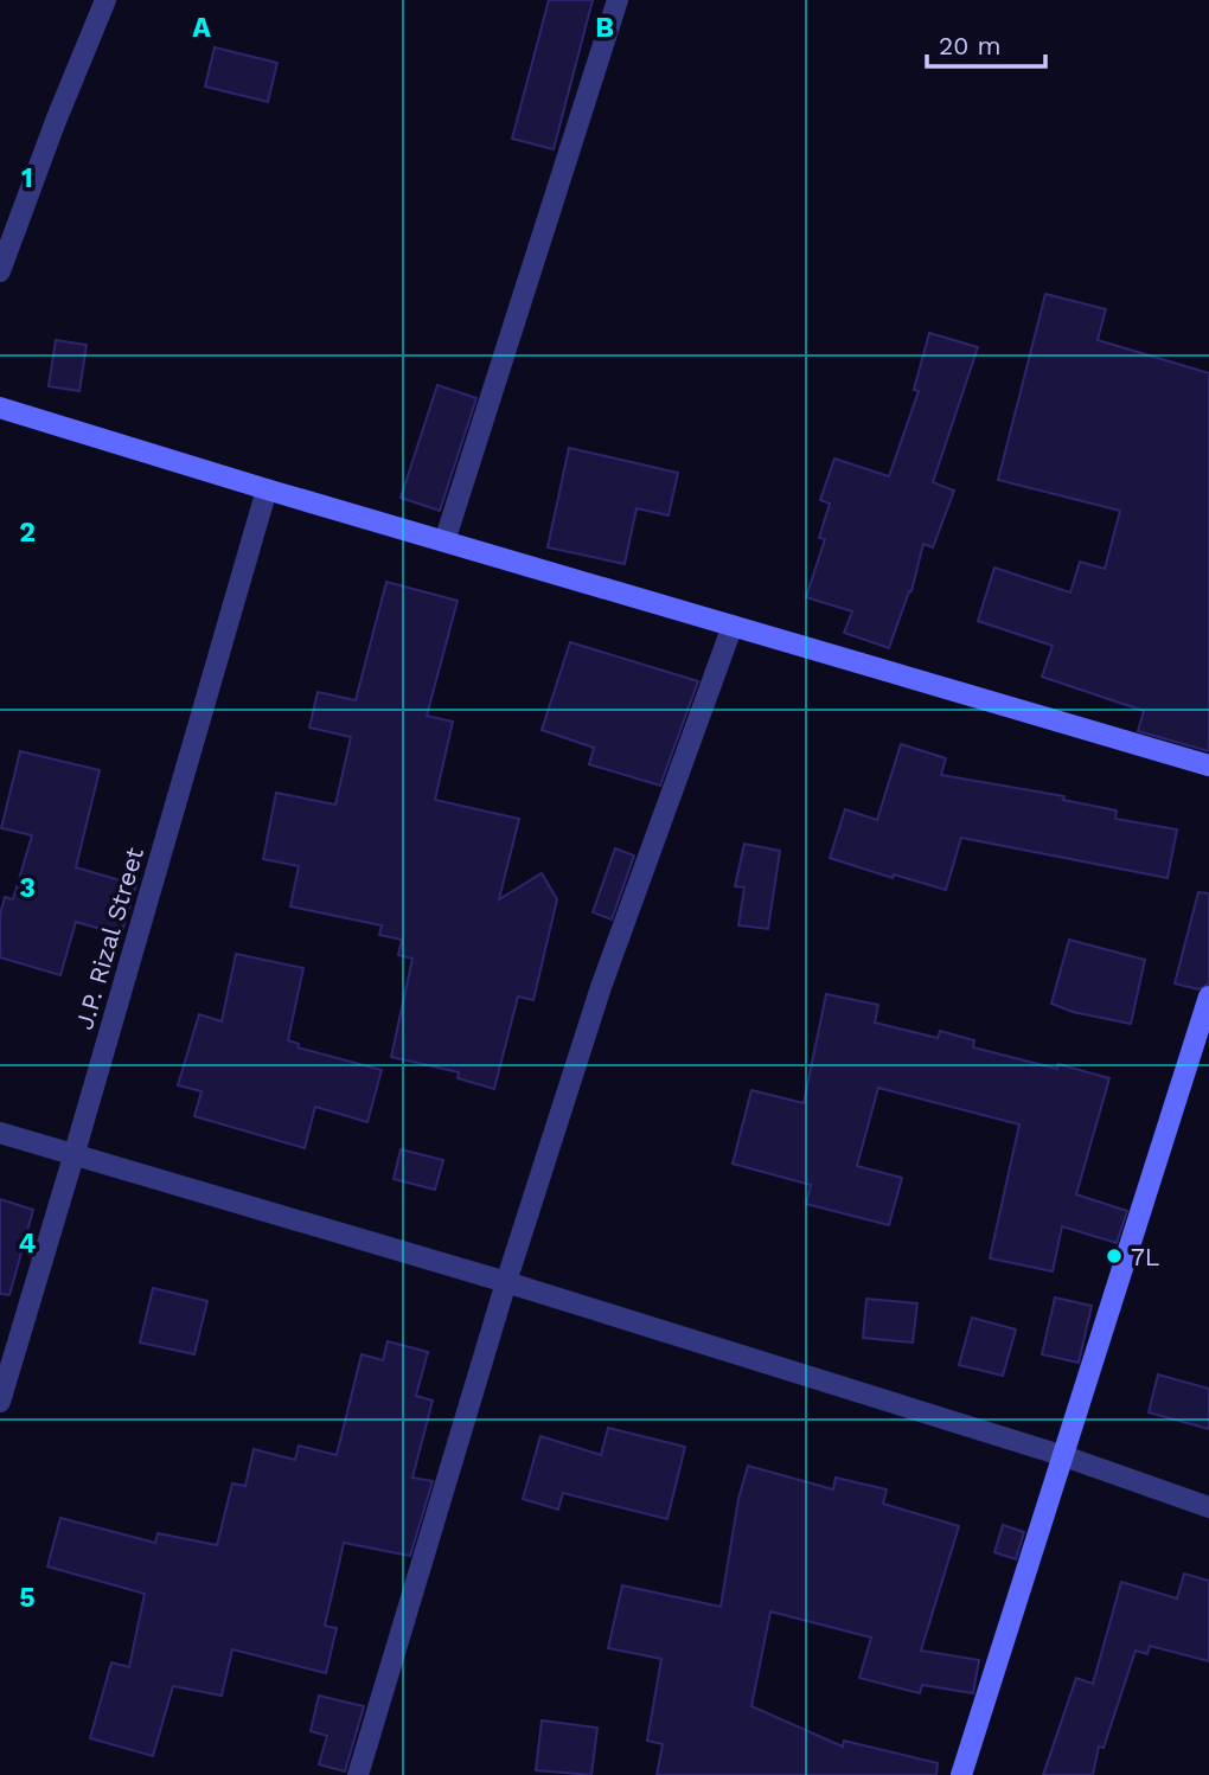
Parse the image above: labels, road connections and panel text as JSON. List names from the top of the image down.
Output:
{
  "streets": {
    "street": ["J.P. Rizal Street"]
  },
  "places": ["7L"],
  "scale_bar": "20 m",
  "grid": {
    "columns": ["A", "B"],
    "rows": [
      "1",
      "2",
      "3",
      "4",
      "5"
    ]
  }
}
